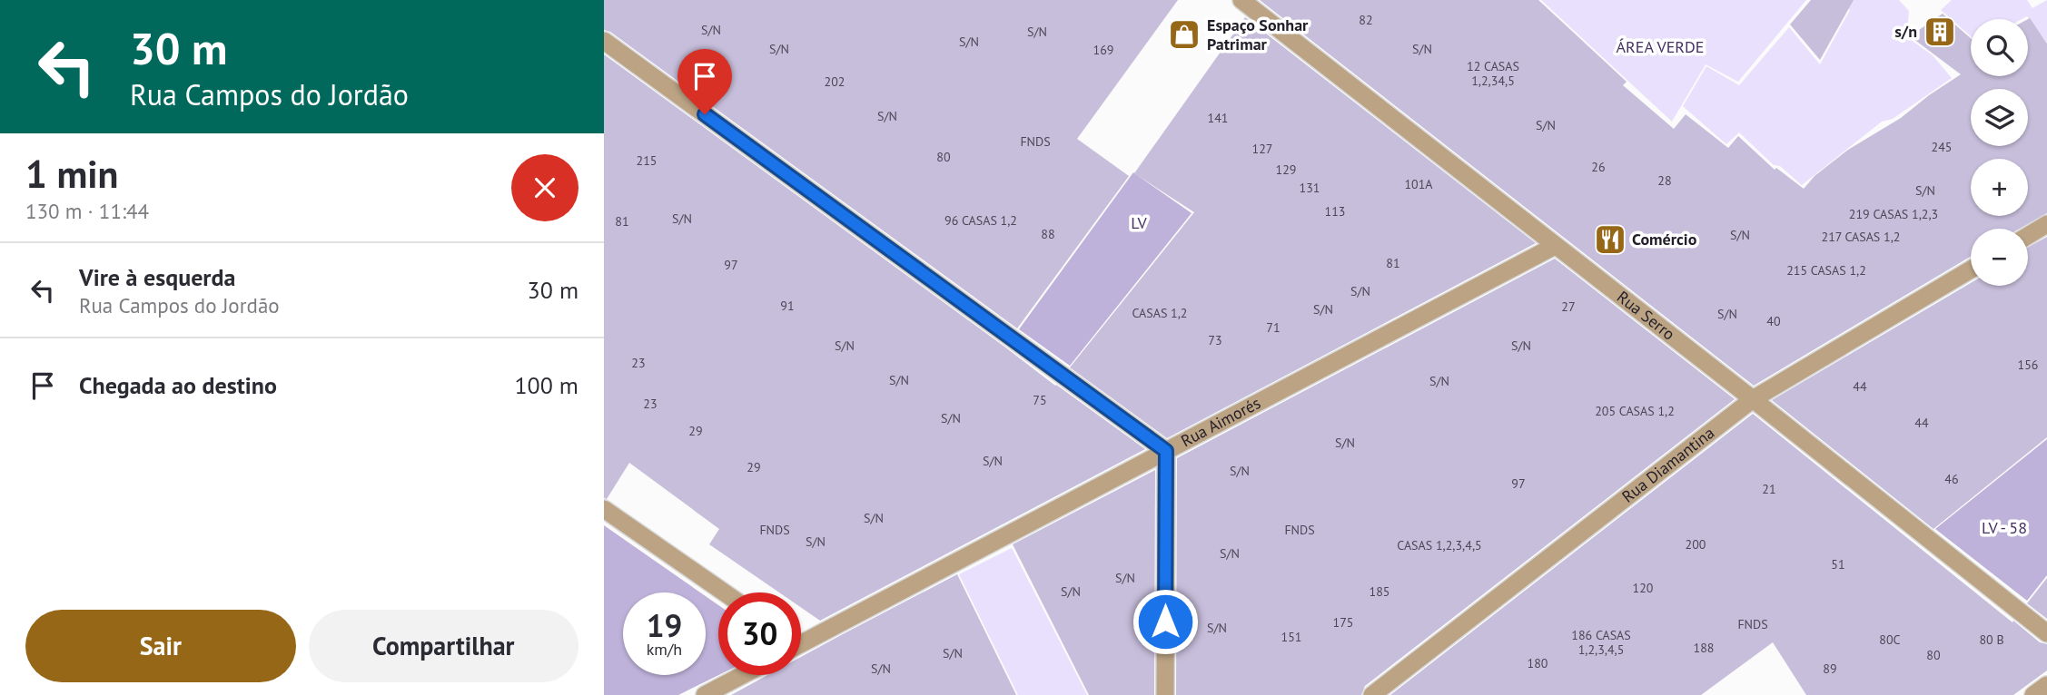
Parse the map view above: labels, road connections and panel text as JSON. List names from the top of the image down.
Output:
{
  "streets": {
    "street": ["Rua Serro", "Rua Aimorés", "Rua Diamantina"]
  },
  "crossings": [
    ["Rua Serro", "Rua Aimorés"],
    ["Rua Serro", "Rua Diamantina"]
  ],
  "parks": ["ÁREA VERDE", "LV", "LV - 58"],
  "places": {
    "building": ["s/n"],
    "shop": ["Espaço Sonhar Patrimar"],
    "restaurant": ["Comércio"]
  },
  "house_numbers": [
    "82",
    "S/N",
    "S/N",
    "S/N",
    "S/N",
    "S/N",
    "169",
    "12 CASAS 1,2,34,5",
    "202",
    "S/N",
    "141",
    "S/N",
    "FNDS",
    "245",
    "127",
    "80",
    "215",
    "26",
    "129",
    "28",
    "101A",
    "131",
    "S/N",
    "113",
    "219 CASAS 1,2,3",
    "S/N",
    "96 CASAS 1,2",
    "81",
    "88",
    "S/N",
    "217 CASAS 1,2",
    "81",
    "97",
    "215 CASAS 1,2",
    "S/N",
    "91",
    "27",
    "S/N",
    "CASAS 1,2",
    "S/N",
    "40",
    "71",
    "73",
    "S/N",
    "S/N",
    "23",
    "156",
    "S/N",
    "S/N",
    "44",
    "75",
    "23",
    "205 CASAS 1,2",
    "S/N",
    "44",
    "29",
    "S/N",
    "S/N",
    "29",
    "S/N",
    "46",
    "97",
    "21",
    "S/N",
    "FNDS",
    "FNDS",
    "S/N",
    "200",
    "CASAS 1,2,3,4,5",
    "S/N",
    "51",
    "S/N",
    "120",
    "S/N",
    "185",
    "175",
    "FNDS",
    "S/N",
    "186 CASAS 1,2,3,4,5",
    "151",
    "80C",
    "80 B",
    "188",
    "S/N",
    "80",
    "180",
    "S/N",
    "89"
  ],
  "page": {
    "turn": ["30 m", "Rua Campos do Jordão"],
    "map_buttons": ["+", "−"],
    "heading": ["1 min", "130 m · 11:44"],
    "list": [
      {
        "name": "Vire à esquerda",
        "note": "Rua Campos do Jordão",
        "value": "30 m"
      },
      {
        "name": "Chegada ao destino",
        "value": "100 m"
      }
    ],
    "speed": "19 km/h",
    "limit": "30",
    "buttons": ["Sair", "Compartilhar"]
  }
}
